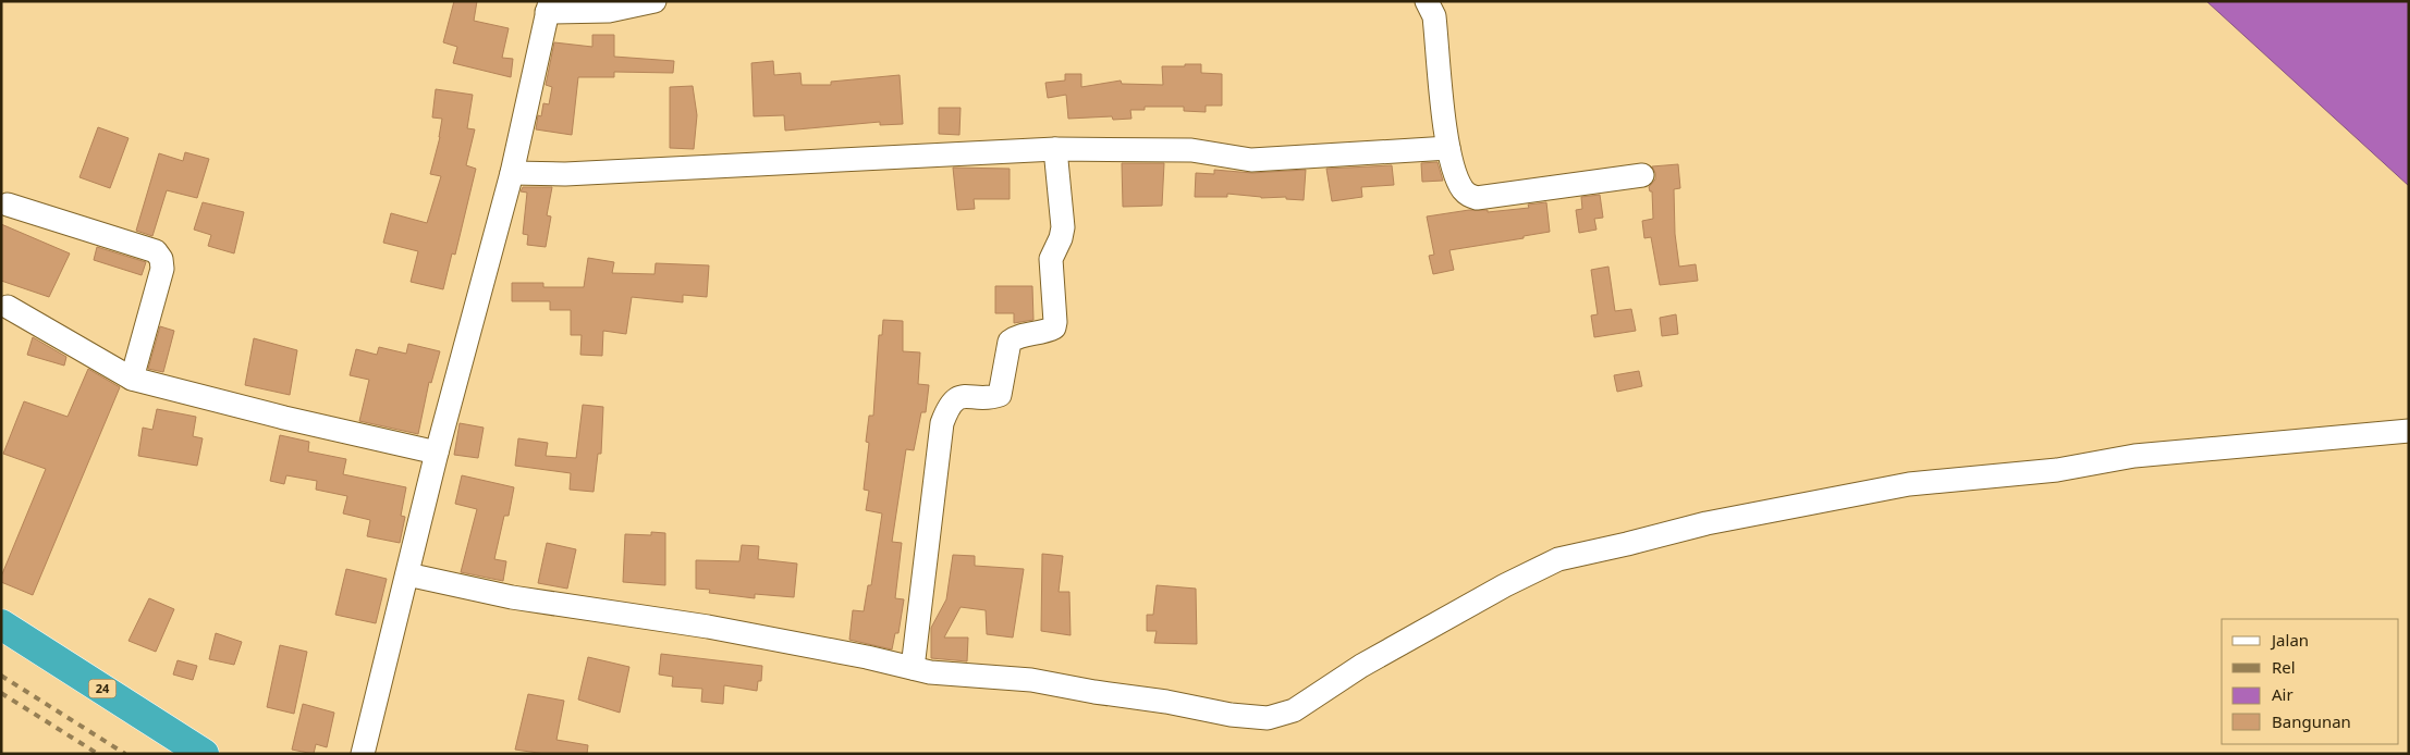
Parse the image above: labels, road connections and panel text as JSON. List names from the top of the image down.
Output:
{
  "streets": {
    "highway": ["24"]
  },
  "legend": [
    "Jalan",
    "Rel",
    "Air",
    "Bangunan"
  ]
}
